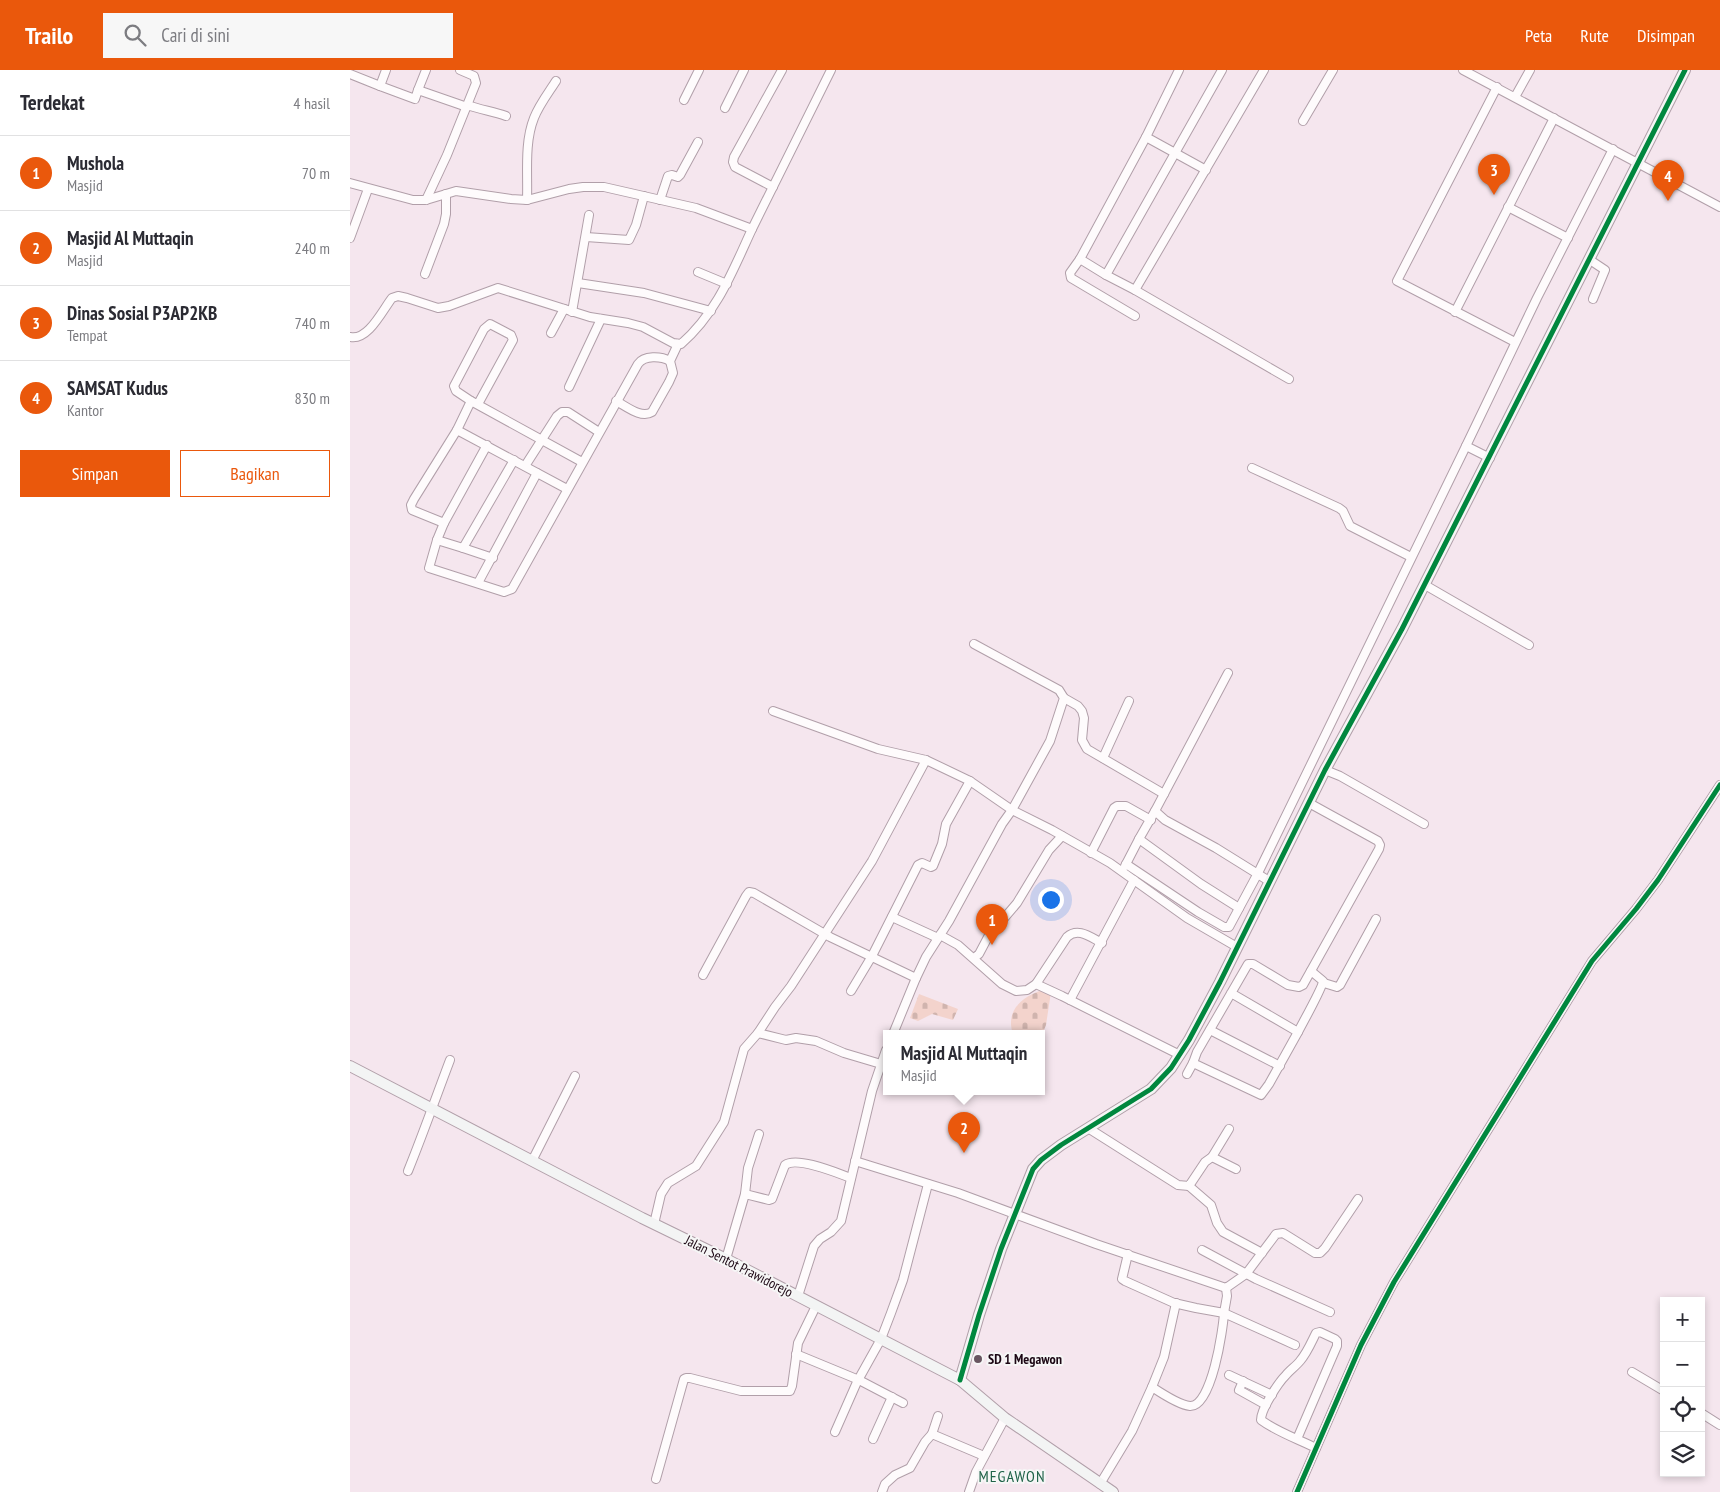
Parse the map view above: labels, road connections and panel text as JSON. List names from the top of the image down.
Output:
{
  "streets": {
    "street": ["Jalan Sentot Prawidorejo"]
  },
  "districts": ["MEGAWON"],
  "places": ["SD 1 Megawon"],
  "page": {
    "header": "Trailo",
    "search": "Cari di sini",
    "nav": ["Peta", "Rute", "Disimpan"],
    "heading": ["Terdekat", "4 hasil"],
    "list": [
      {
        "mark": "1",
        "name": "Mushola",
        "note": "Masjid",
        "value": "70 m"
      },
      {
        "mark": "2",
        "name": "Masjid Al Muttaqin",
        "note": "Masjid",
        "value": "240 m"
      },
      {
        "mark": "3",
        "name": "Dinas Sosial P3AP2KB",
        "note": "Tempat",
        "value": "740 m"
      },
      {
        "mark": "4",
        "name": "SAMSAT Kudus",
        "note": "Kantor",
        "value": "830 m"
      }
    ],
    "pins": [
      "3",
      "4",
      "1",
      "2"
    ],
    "buttons": ["Simpan", "Bagikan"],
    "popup": ["Masjid Al Muttaqin", "Masjid"],
    "map_buttons": ["+", "−"]
  }
}
